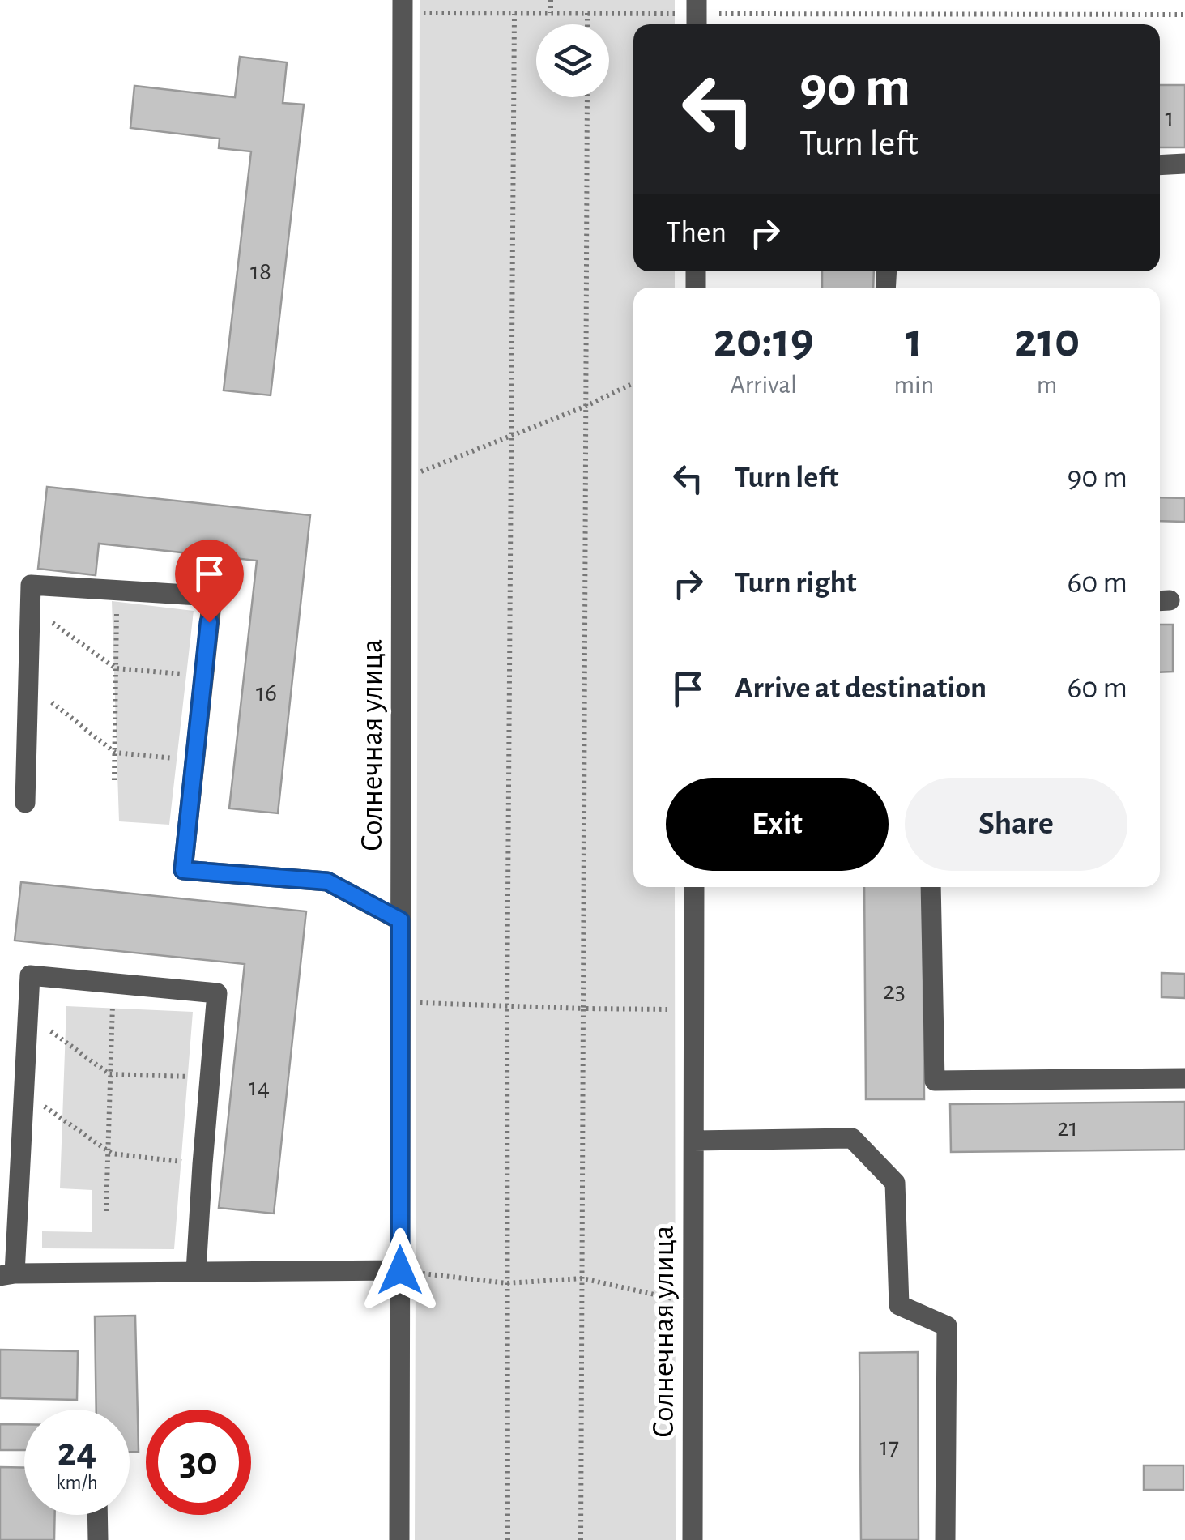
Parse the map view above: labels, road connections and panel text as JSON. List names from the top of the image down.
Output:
{
  "streets": {
    "street": ["Солнечная улица"]
  },
  "house_numbers": [
    "1",
    "18",
    "16",
    "23",
    "14",
    "21",
    "17"
  ],
  "page": {
    "turn": ["90 m", "Turn left"],
    "then": "Then",
    "eta": [
      "20:19",
      "Arrival",
      "1",
      "min",
      "210",
      "m"
    ],
    "list": [
      {
        "name": "Turn left",
        "value": "90 m"
      },
      {
        "name": "Turn right",
        "value": "60 m"
      },
      {
        "name": "Arrive at destination",
        "value": "60 m"
      }
    ],
    "buttons": ["Exit", "Share"],
    "speed": "24 km/h",
    "limit": "30"
  }
}
